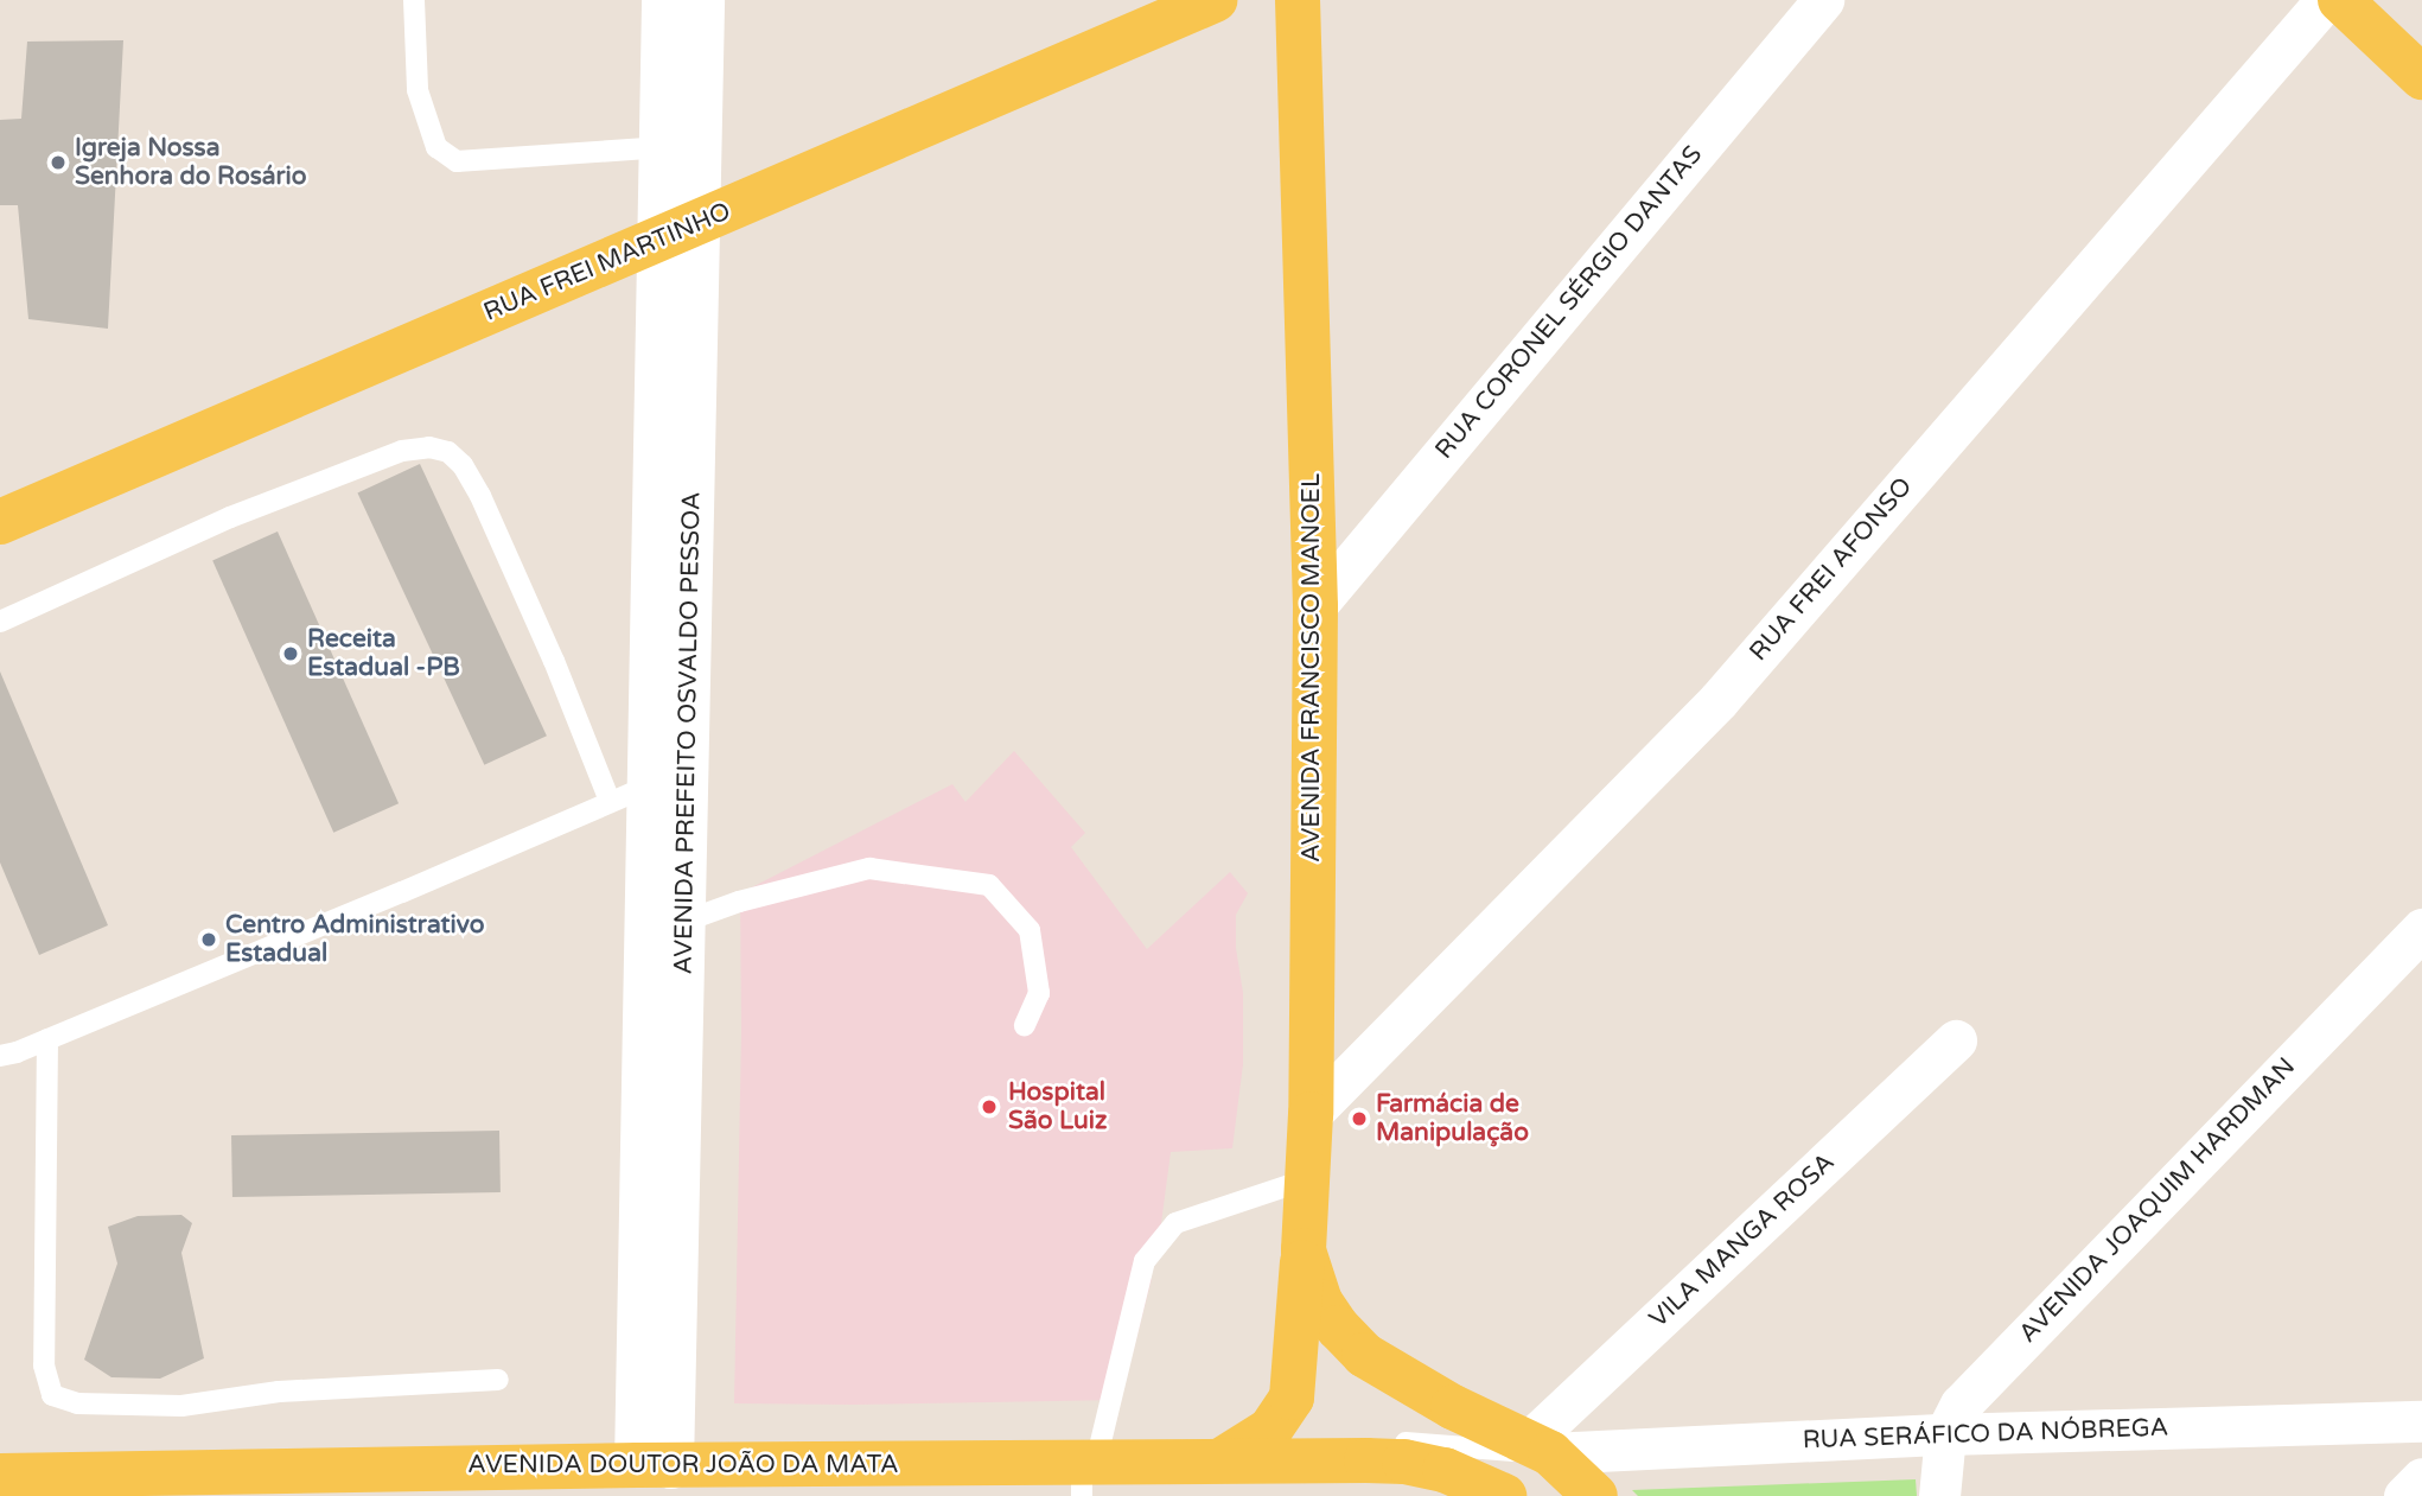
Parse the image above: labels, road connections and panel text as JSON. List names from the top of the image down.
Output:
{
  "streets": {
    "main road": ["RUA FREI MARTINHO", "AVENIDA FRANCISCO MANOEL", "AVENIDA DOUTOR JOÃO DA MATA"],
    "street": [
      "RUA CORONEL SÉRGIO DANTAS",
      "RUA FREI AFONSO",
      "AVENIDA PREFEITO OSVALDO PESSOA",
      "AVENIDA JOAQUIM HARDMAN",
      "VILA MANGA ROSA",
      "RUA SERÁFICO DA NÓBREGA"
    ]
  },
  "crossings": [
    ["RUA FREI MARTINHO", "AVENIDA PREFEITO OSVALDO PESSOA"],
    ["RUA CORONEL SÉRGIO DANTAS", "AVENIDA FRANCISCO MANOEL"],
    ["RUA FREI AFONSO", "AVENIDA FRANCISCO MANOEL"],
    ["AVENIDA FRANCISCO MANOEL", "VILA MANGA ROSA"],
    ["AVENIDA FRANCISCO MANOEL", "RUA SERÁFICO DA NÓBREGA"],
    ["AVENIDA PREFEITO OSVALDO PESSOA", "AVENIDA DOUTOR JOÃO DA MATA"],
    ["AVENIDA JOAQUIM HARDMAN", "RUA SERÁFICO DA NÓBREGA"],
    ["VILA MANGA ROSA", "RUA SERÁFICO DA NÓBREGA"]
  ],
  "places": [
    "Igreja Nossa Senhora do Rosário",
    "Receita Estadual -PB",
    "Centro Administrativo Estadual",
    "Hospital São Luiz",
    "Farmácia de Manipulação"
  ]
}
